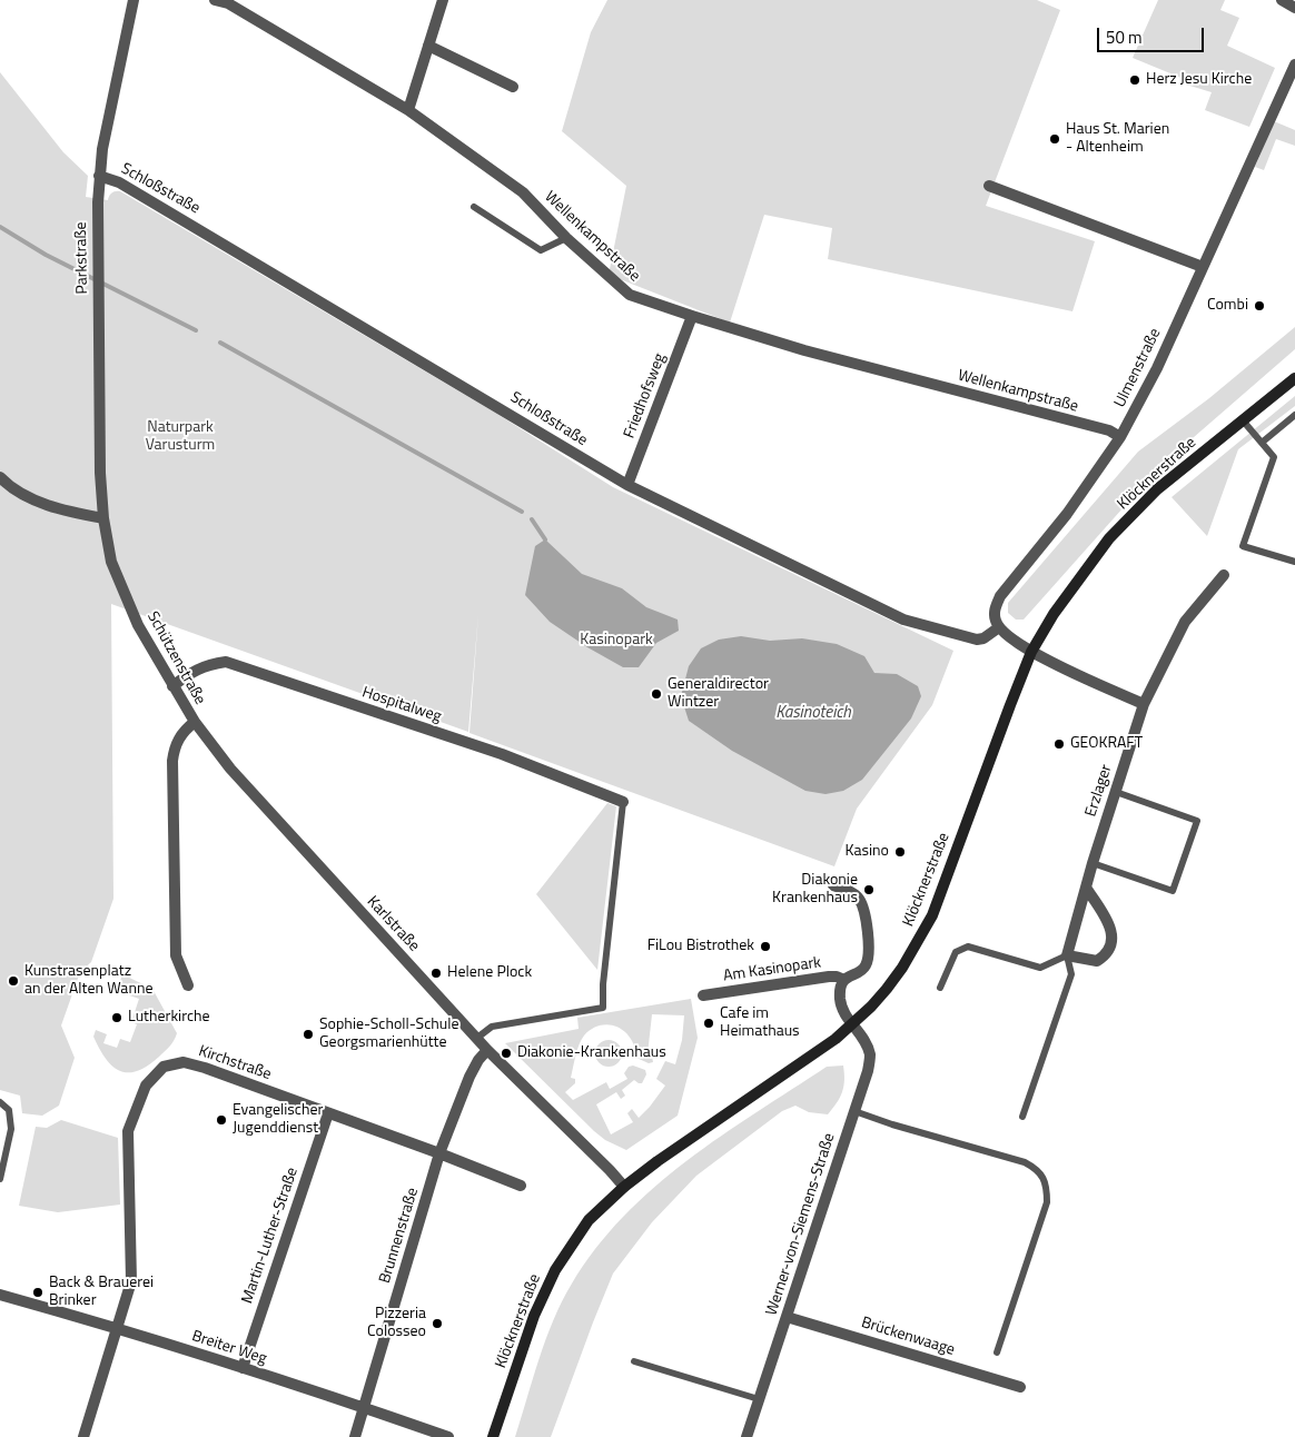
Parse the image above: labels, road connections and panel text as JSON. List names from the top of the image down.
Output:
{
  "streets": {
    "main road": ["Klöcknerstraße"],
    "street": [
      "Schloßstraße",
      "Wellenkampstraße",
      "Parkstraße",
      "Ulmenstraße",
      "Friedhofsweg",
      "Schützenstraße",
      "Hospitalweg",
      "Erzlager",
      "Karlstraße",
      "Am Kasinopark",
      "Kirchstraße",
      "Werner-von-Siemens-Straße",
      "Martin-Luther-Straße",
      "Brunnenstraße",
      "Brückenwaage",
      "Breiter Weg"
    ]
  },
  "crossings": [
    ["Schloßstraße", "Parkstraße"],
    ["Schloßstraße", "Ulmenstraße"],
    ["Schloßstraße", "Friedhofsweg"],
    ["Wellenkampstraße", "Ulmenstraße"],
    ["Wellenkampstraße", "Friedhofsweg"],
    ["Parkstraße", "Schützenstraße"],
    ["Klöcknerstraße", "Karlstraße"],
    ["Klöcknerstraße", "Werner-von-Siemens-Straße"],
    ["Schützenstraße", "Hospitalweg"],
    ["Schützenstraße", "Karlstraße"],
    ["Karlstraße", "Brunnenstraße"],
    ["Kirchstraße", "Martin-Luther-Straße"],
    ["Kirchstraße", "Brunnenstraße"],
    ["Kirchstraße", "Breiter Weg"],
    ["Werner-von-Siemens-Straße", "Brückenwaage"],
    ["Martin-Luther-Straße", "Breiter Weg"],
    ["Brunnenstraße", "Breiter Weg"]
  ],
  "water": ["Kasinoteich"],
  "parks": ["Naturpark Varusturm", "Kasinopark"],
  "places": [
    "Herz Jesu Kirche",
    "Haus St. Marien - Altenheim",
    "Combi",
    "Generaldirector Wintzer",
    "GEOKRAFT",
    "Kasino",
    "Diakonie Krankenhaus",
    "FiLou Bistrothek",
    "Helene Plock",
    "Kunstrasenplatz an der Alten Wanne",
    "Lutherkirche",
    "Cafe im Heimathaus",
    "Sophie-Scholl-Schule Georgsmarienhütte",
    "Diakonie-Krankenhaus",
    "Evangelischer Jugenddienst",
    "Back & Brauerei Brinker",
    "Pizzeria Colosseo"
  ],
  "scale_bar": "50 m"
}
